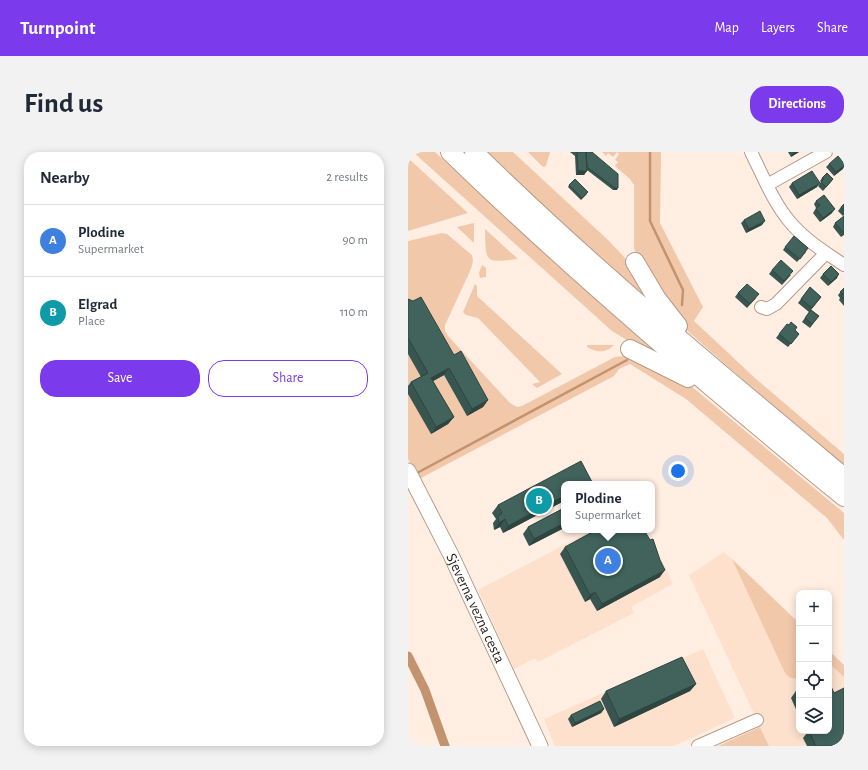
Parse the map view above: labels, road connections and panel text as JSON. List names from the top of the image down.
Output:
{
  "streets": {
    "main road": ["Sjeverna vezna cesta"]
  },
  "page": {
    "header": "Turnpoint",
    "nav": ["Map", "Layers", "Share"],
    "buttons": [
      "Directions",
      ["Save", "Share"]
    ],
    "title": "Find us",
    "heading": ["Nearby", "2 results"],
    "list": [
      {
        "mark": "A",
        "name": "Plodine",
        "note": "Supermarket",
        "value": "90 m"
      },
      {
        "mark": "B",
        "name": "Elgrad",
        "note": "Place",
        "value": "110 m"
      }
    ],
    "popup": ["Plodine", "Supermarket"],
    "pins": ["B", "A"],
    "map_buttons": ["+", "−"]
  }
}
